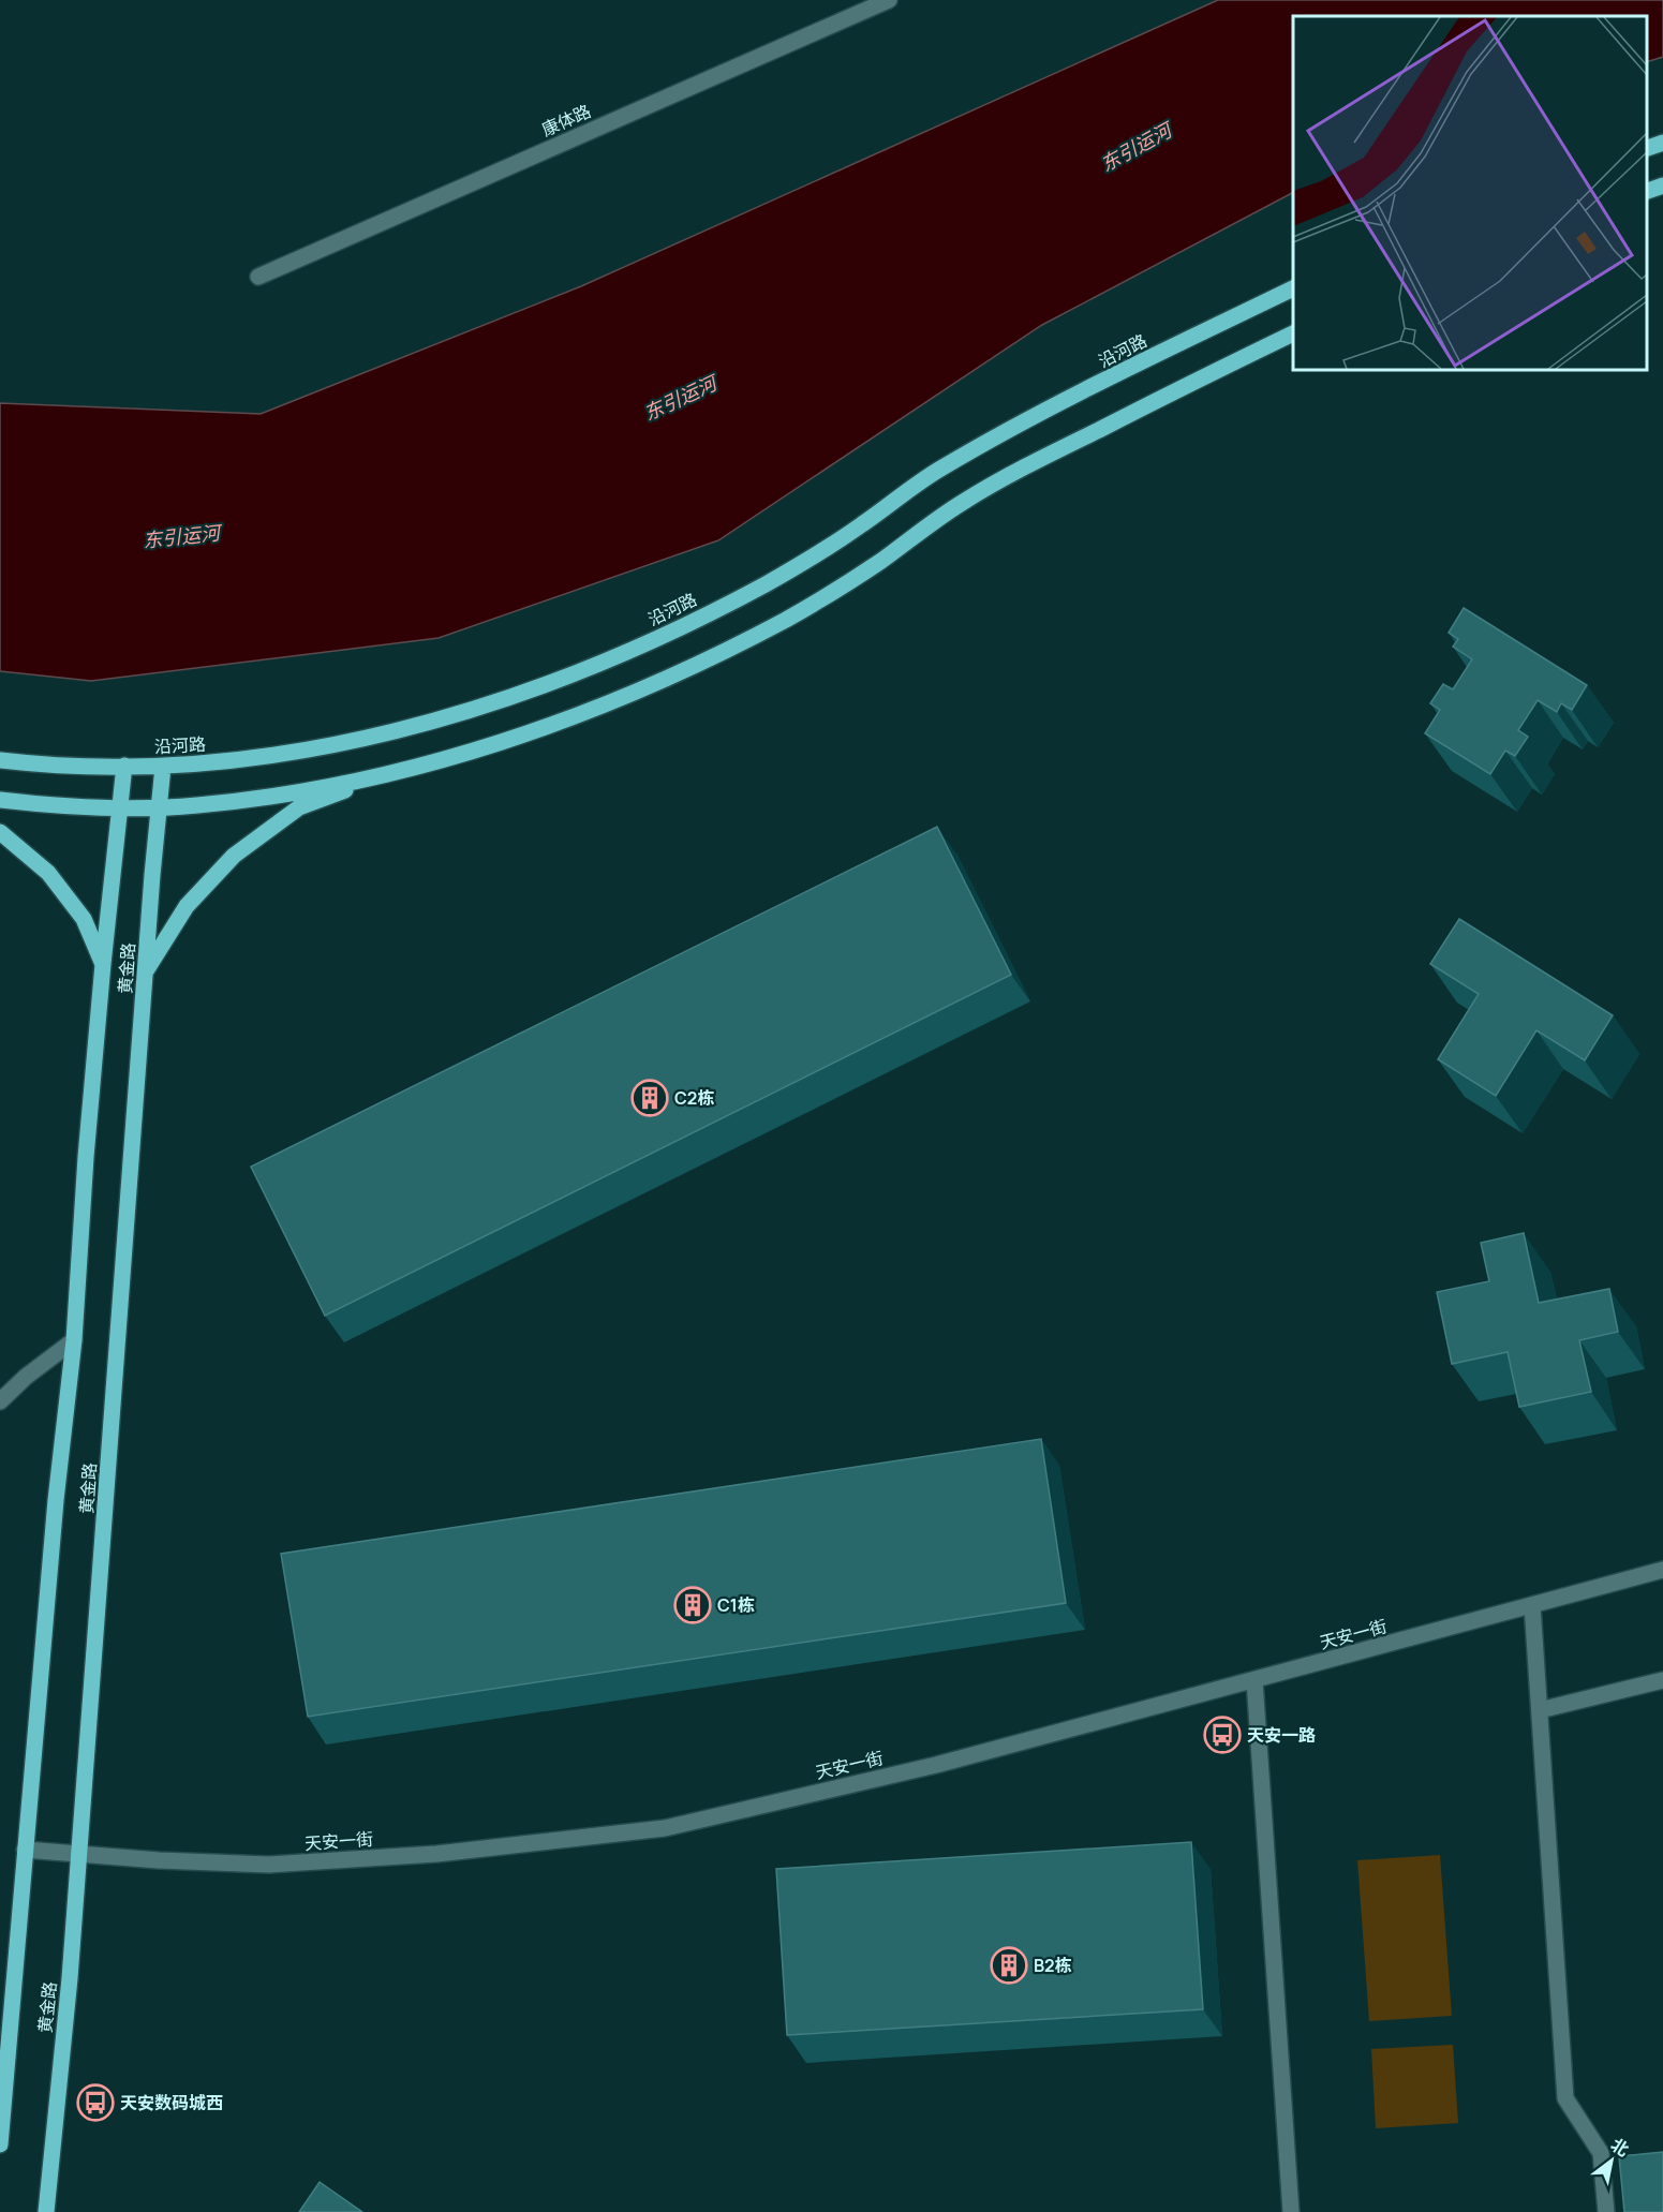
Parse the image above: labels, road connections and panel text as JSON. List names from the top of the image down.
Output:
{
  "streets": {
    "main road": ["沿河路", "黄金路"],
    "street": ["康体路", "天安一街"]
  },
  "crossings": [
    ["沿河路", "黄金路"],
    ["黄金路", "天安一街"]
  ],
  "water": ["东引运河"],
  "places": {
    "building": ["C2栋", "C1栋", "B2栋"],
    "bus stop": ["天安一路", "天安数码城西"]
  },
  "north": "top right"
}
